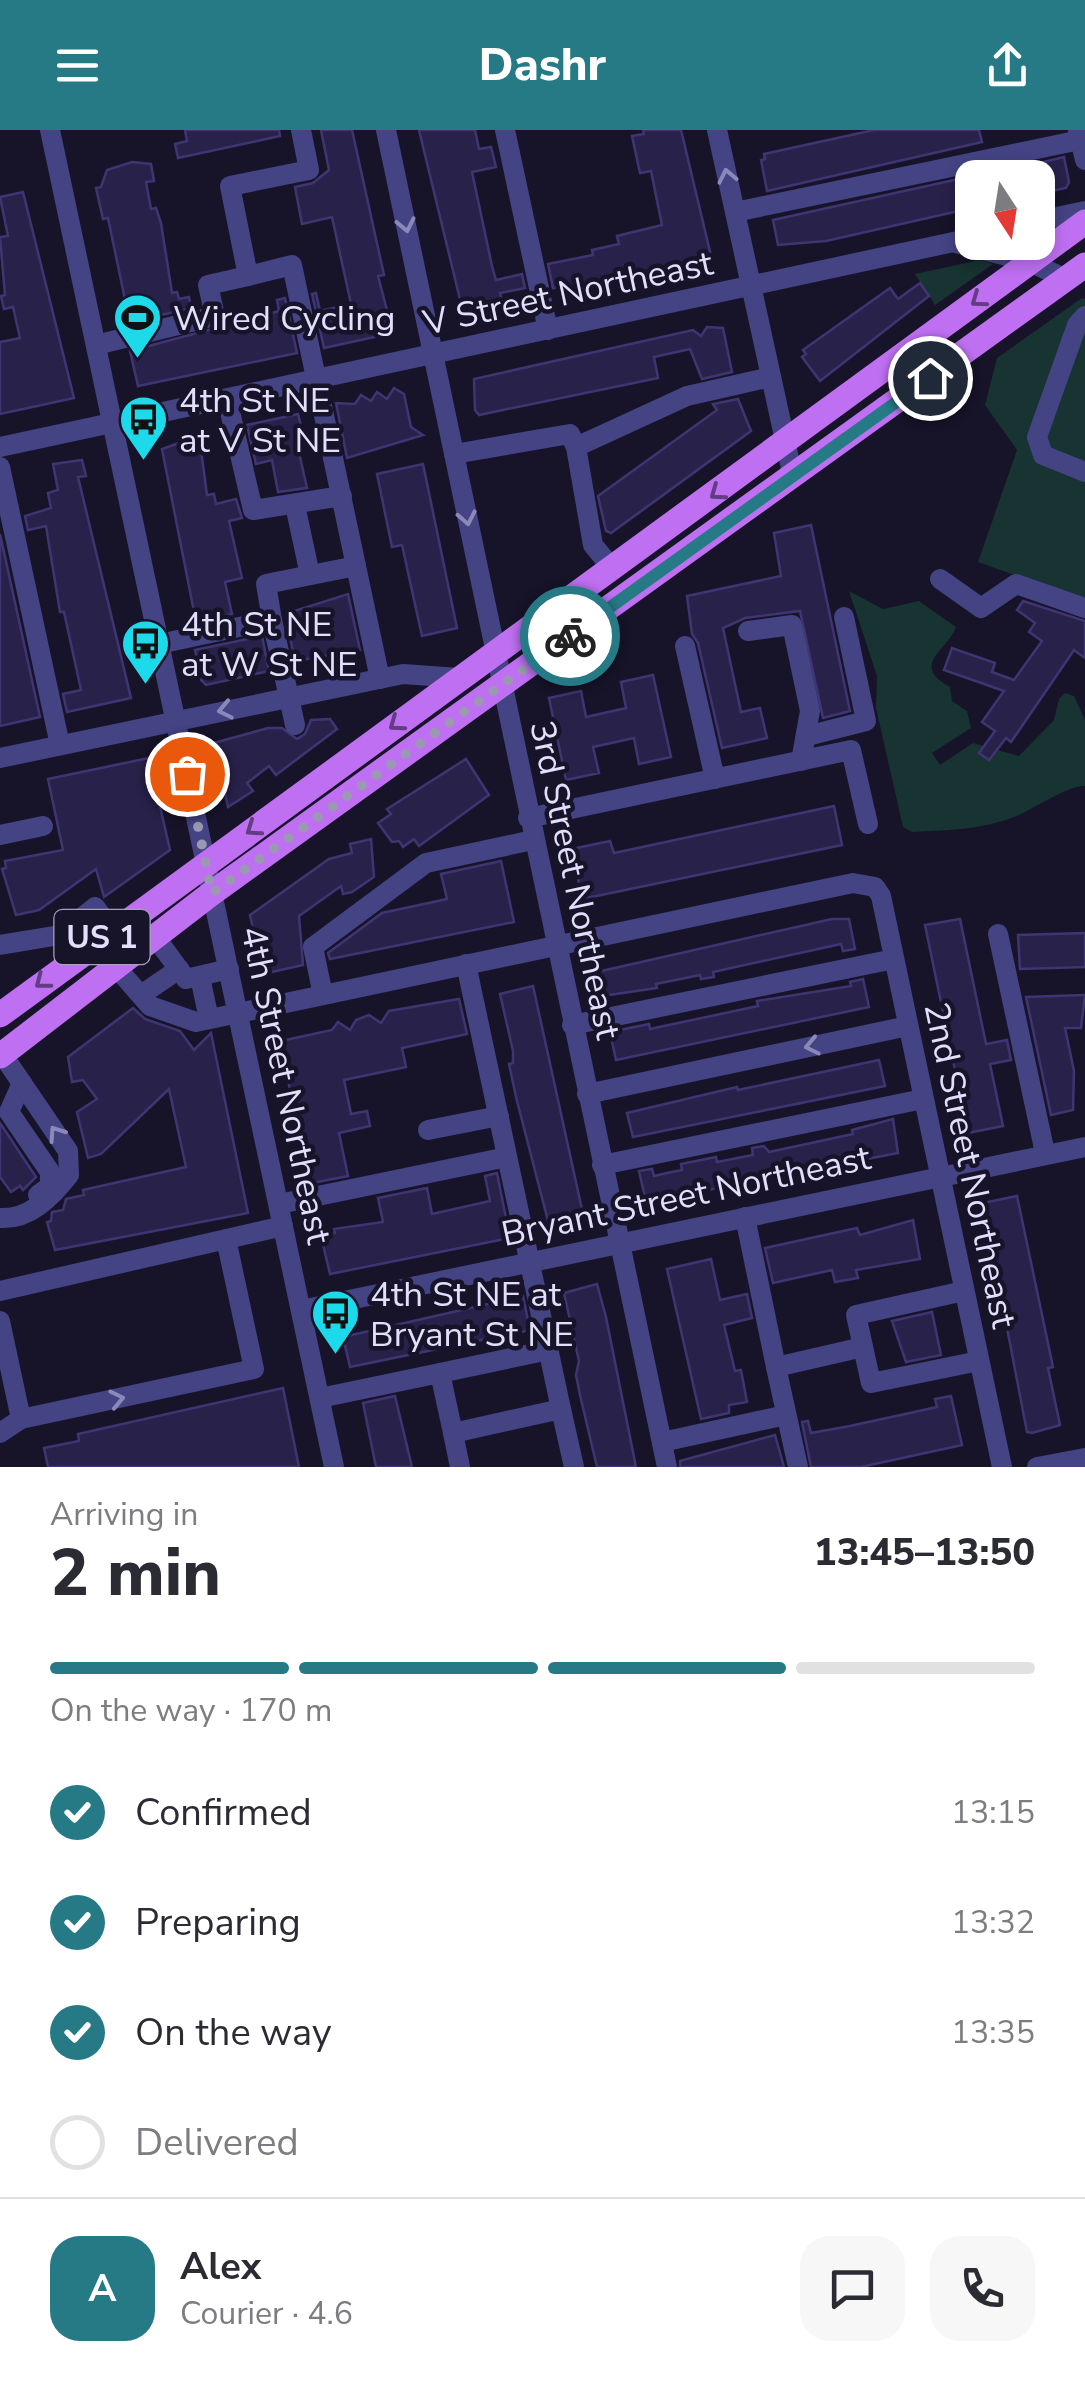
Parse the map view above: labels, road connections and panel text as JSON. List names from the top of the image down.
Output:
{
  "streets": {
    "main road": ["US 1"],
    "street": [
      "V Street Northeast",
      "3rd Street Northeast",
      "4th Street Northeast",
      "2nd Street Northeast",
      "Bryant Street Northeast"
    ]
  },
  "crossings": [
    ["V Street Northeast", "3rd Street Northeast"],
    ["V Street Northeast", "4th Street Northeast"],
    ["3rd Street Northeast", "US 1"],
    ["3rd Street Northeast", "2nd Street Northeast"],
    ["3rd Street Northeast", "Bryant Street Northeast"],
    ["US 1", "4th Street Northeast"],
    ["4th Street Northeast", "Bryant Street Northeast"],
    ["2nd Street Northeast", "Bryant Street Northeast"]
  ],
  "places": {
    "sports": ["Wired Cycling"],
    "bus stop": ["4th St NE at V St NE", "4th St NE at W St NE", "4th St NE at Bryant St NE"]
  },
  "north": "bottom",
  "page": {
    "header": "Dashr",
    "heading": ["2 min", "Arriving in", "13:45–13:50"],
    "panel": ["Alex", "Courier · 4.6"],
    "bar": "On the way · 170 m",
    "list": [
      ["Confirmed", "13:15"],
      ["Preparing", "13:32"],
      ["On the way", "13:35"],
      "Delivered"
    ],
    "round": "A"
  }
}
